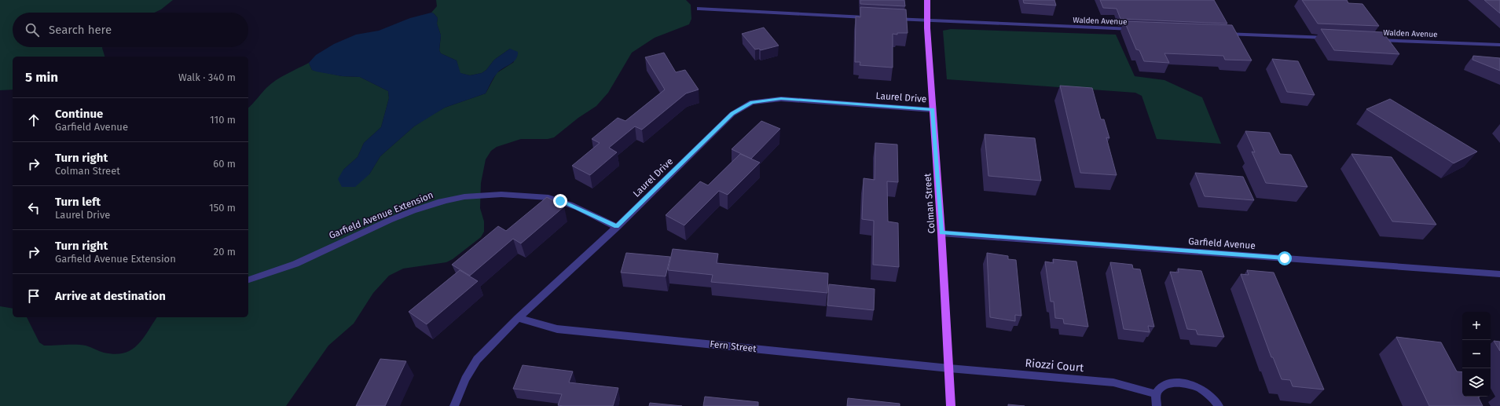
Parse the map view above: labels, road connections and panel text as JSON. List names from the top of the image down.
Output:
{
  "streets": {
    "main road": ["Colman Street"],
    "street": [
      "Walden Avenue",
      "Laurel Drive",
      "Garfield Avenue Extension",
      "Garfield Avenue",
      "Fern Street",
      "Riozzi Court"
    ]
  },
  "crossings": [
    ["Walden Avenue", "Colman Street"],
    ["Laurel Drive", "Colman Street"],
    ["Laurel Drive", "Garfield Avenue Extension"],
    ["Laurel Drive", "Fern Street"],
    ["Colman Street", "Garfield Avenue"],
    ["Colman Street", "Fern Street"],
    ["Colman Street", "Riozzi Court"],
    ["Fern Street", "Riozzi Court"]
  ],
  "page": {
    "search": "Search here",
    "heading": ["5 min", "Walk · 340 m"],
    "list": [
      ["Continue", "Garfield Avenue", "110 m"],
      ["Turn right", "Colman Street", "60 m"],
      ["Turn left", "Laurel Drive", "150 m"],
      ["Turn right", "Garfield Avenue Extension", "20 m"],
      "Arrive at destination"
    ],
    "map_buttons": ["+", "−"]
  }
}
